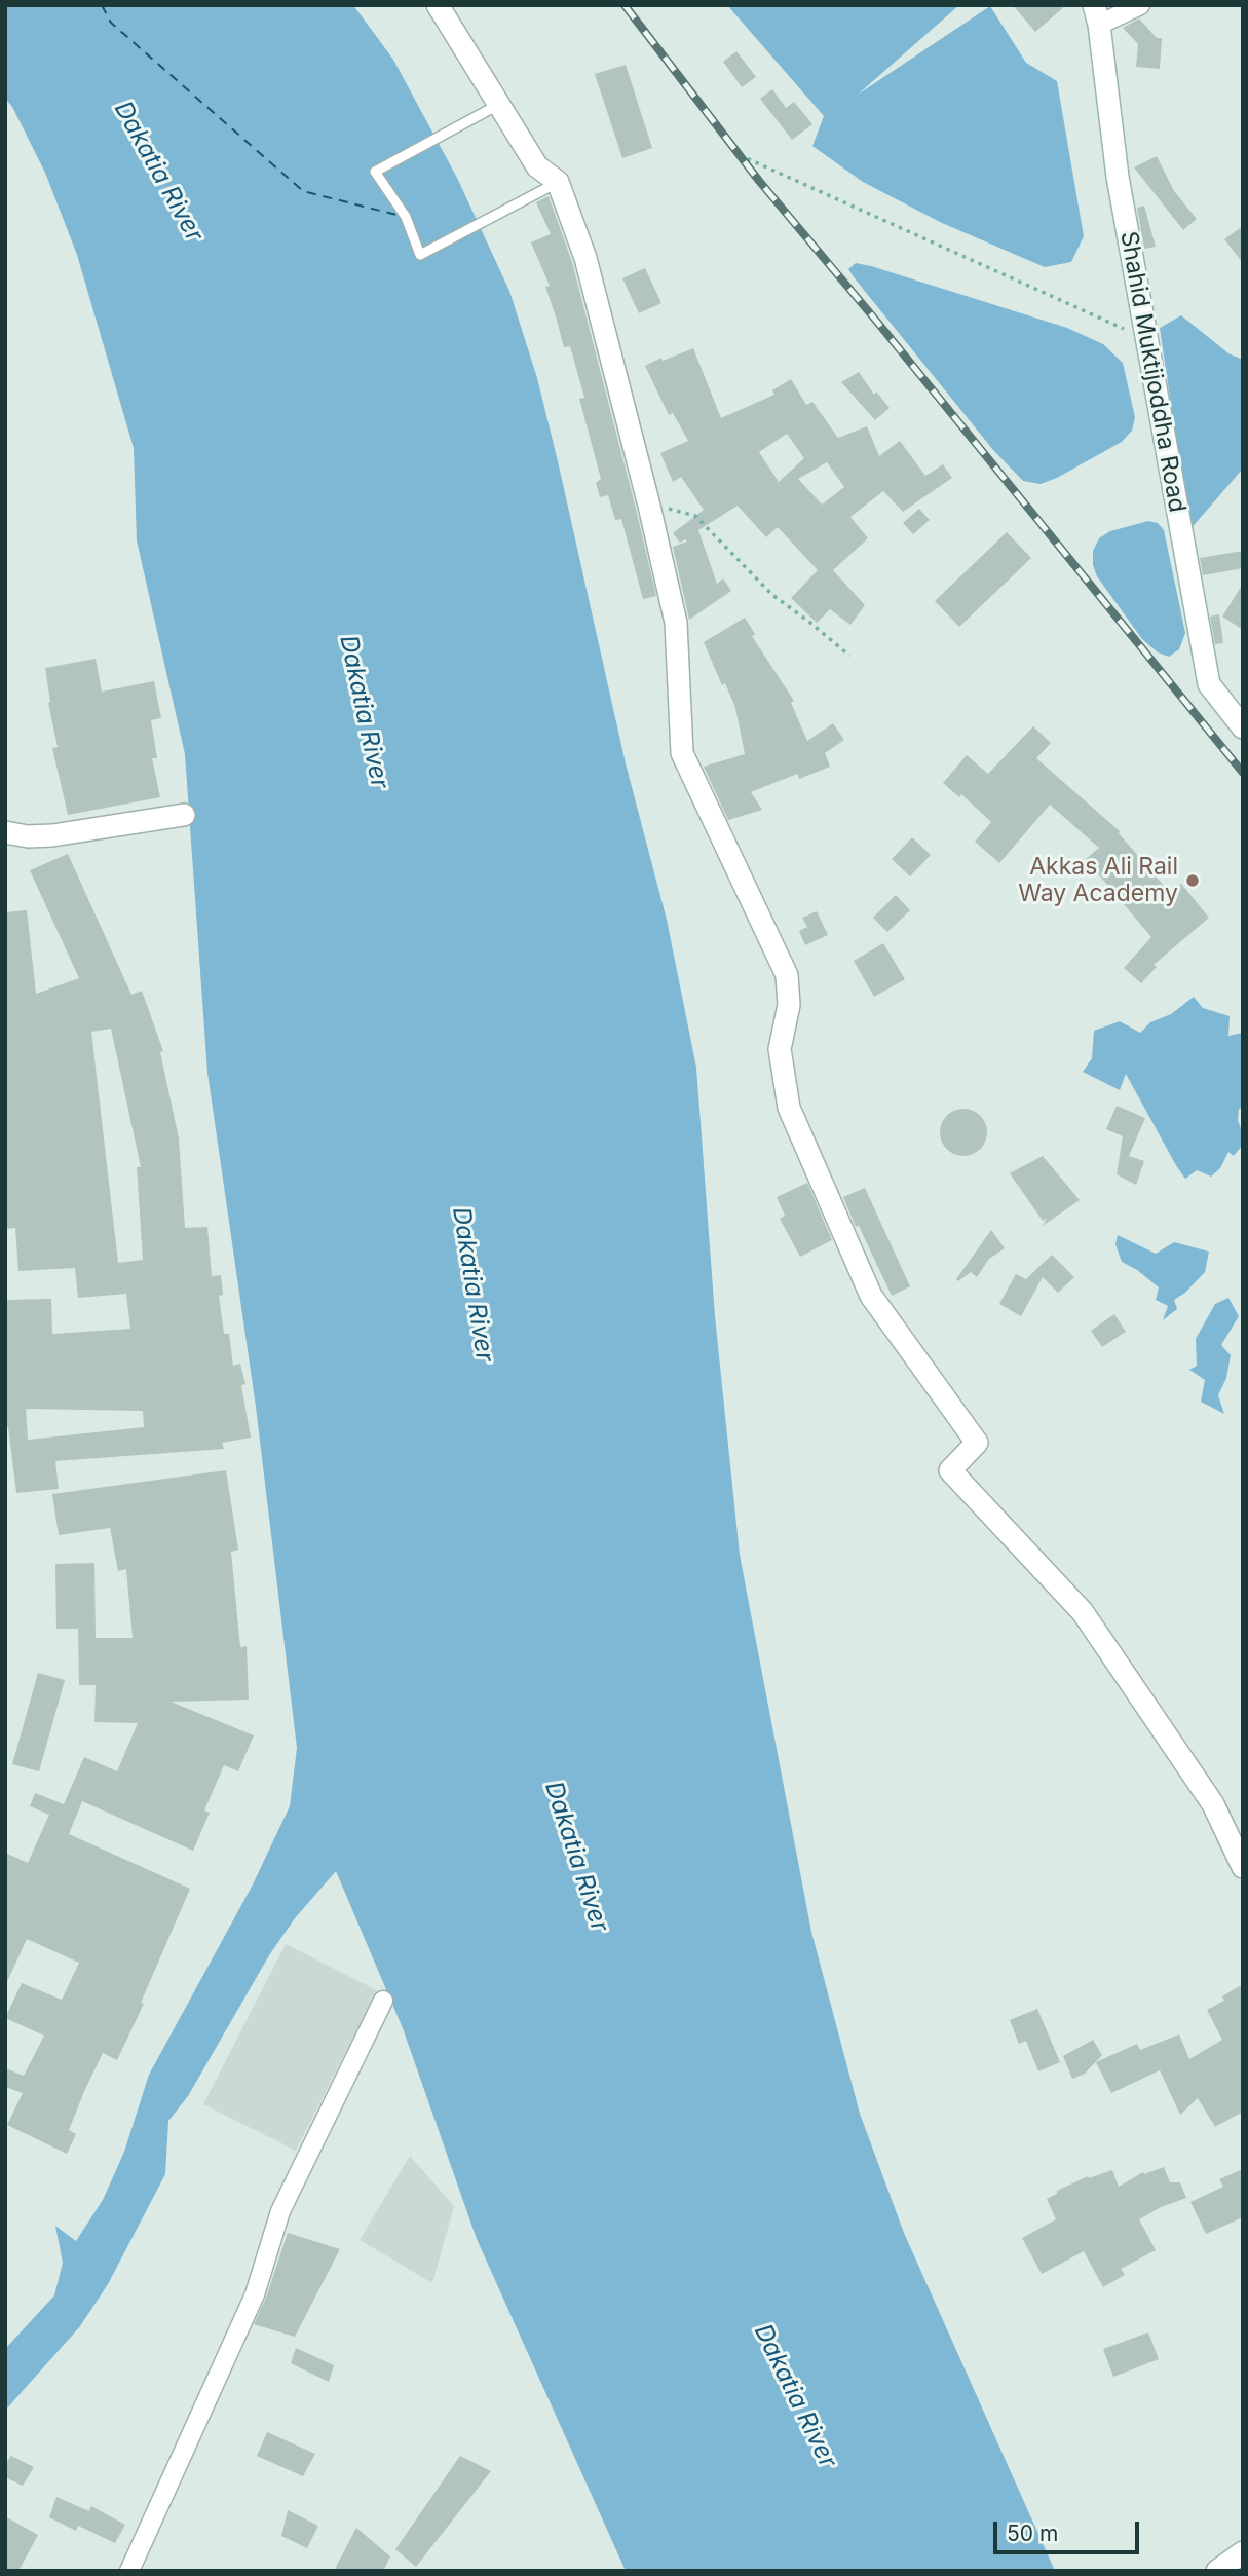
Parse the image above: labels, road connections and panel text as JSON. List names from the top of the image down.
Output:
{
  "streets": {
    "street": ["Shahid Muktijoddha Road"]
  },
  "water": ["Dakatia River"],
  "places": ["Akkas Ali Rail Way Academy"],
  "scale_bar": "50 m"
}
